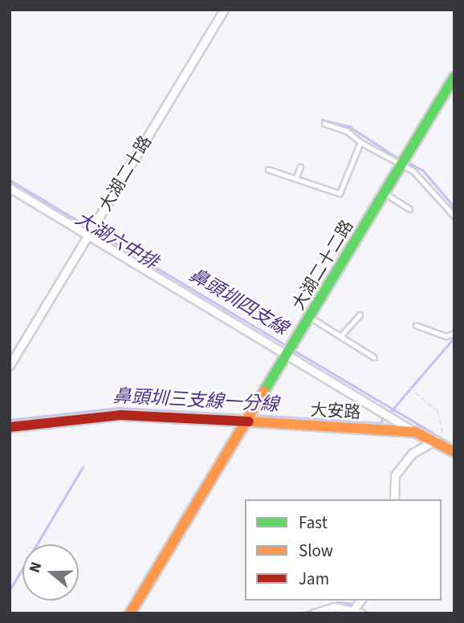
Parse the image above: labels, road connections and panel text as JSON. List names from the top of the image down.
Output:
{
  "streets": {
    "street": ["大湖二十路", "大湖二十二路", "大安路"]
  },
  "crossings": [
    ["大湖二十二路", "大安路"]
  ],
  "water": ["大湖六中排", "鼻頭圳四支線", "鼻頭圳三支線一分線"],
  "legend": ["Fast", "Slow", "Jam"],
  "north": "left"
}
